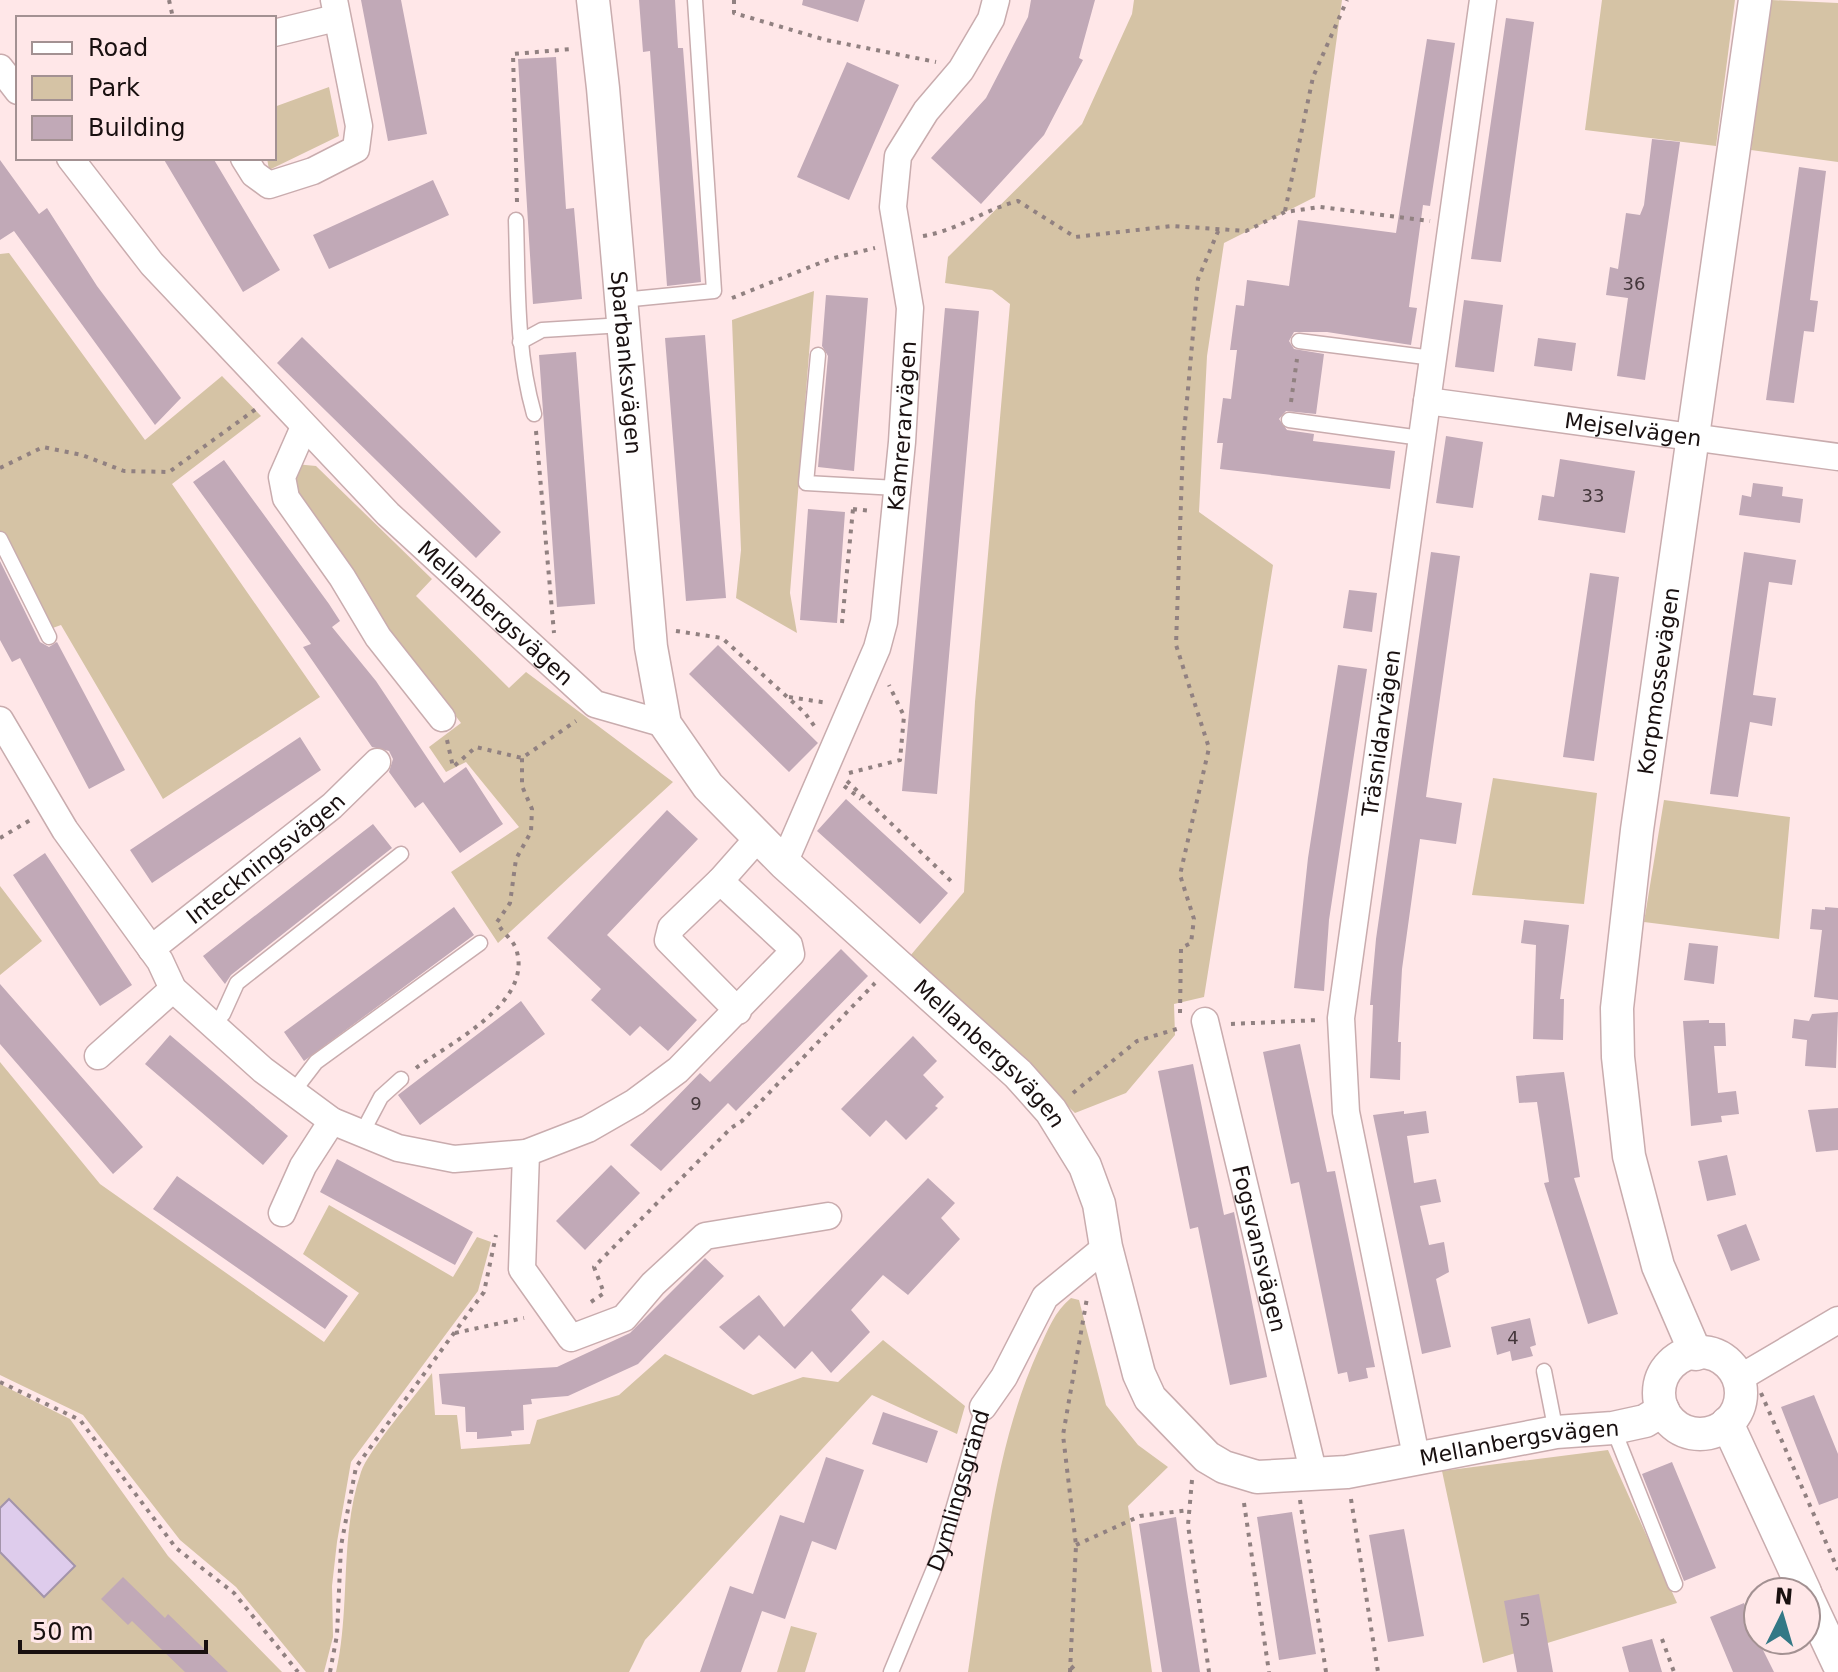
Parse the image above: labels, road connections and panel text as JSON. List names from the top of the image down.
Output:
{
  "streets": {
    "street": [
      "Sparbanksvägen",
      "Kamrerarvägen",
      "Mejselvägen",
      "Mellanbergsvägen",
      "Korpmossevägen",
      "Träsnidarvägen",
      "Inteckningsvägen",
      "Fogsvansvägen",
      "Dymlingsgränd"
    ]
  },
  "crossings": [
    ["Sparbanksvägen", "Mellanbergsvägen"],
    ["Kamrerarvägen", "Mellanbergsvägen"],
    ["Mejselvägen", "Korpmossevägen"],
    ["Mejselvägen", "Träsnidarvägen"],
    ["Mellanbergsvägen", "Korpmossevägen"],
    ["Mellanbergsvägen", "Träsnidarvägen"],
    ["Mellanbergsvägen", "Fogsvansvägen"],
    ["Mellanbergsvägen", "Dymlingsgränd"]
  ],
  "house_numbers": [
    "36",
    "33",
    "9",
    "4",
    "5"
  ],
  "legend": ["Road", "Park", "Building"],
  "scale_bar": "50 m",
  "north": "top"
}
